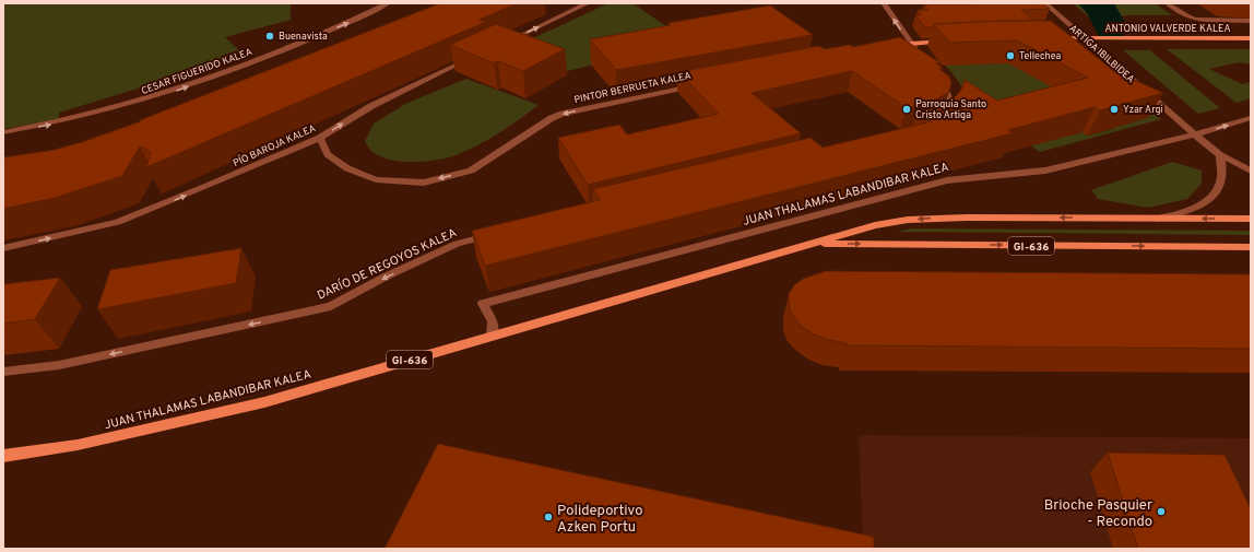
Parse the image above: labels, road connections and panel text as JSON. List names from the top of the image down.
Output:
{
  "streets": {
    "main road": ["ANTONIO VALVERDE KALEA", "JUAN THALAMAS LABANDIBAR KALEA", "GI-636"],
    "street": [
      "ARTIGA IBILBIDEA",
      "CESAR FIGUERIDO KALEA",
      "PINTOR BERRUETA KALEA",
      "PÍO BAROJA KALEA",
      "DARÍO DE REGOYOS KALEA"
    ]
  },
  "crossings": [
    ["ANTONIO VALVERDE KALEA", "ARTIGA IBILBIDEA"],
    ["ARTIGA IBILBIDEA", "JUAN THALAMAS LABANDIBAR KALEA"],
    ["PINTOR BERRUETA KALEA", "PÍO BAROJA KALEA"]
  ],
  "one_way": [
    "CESAR FIGUERIDO KALEA",
    "PINTOR BERRUETA KALEA",
    "PÍO BAROJA KALEA",
    "DARÍO DE REGOYOS KALEA"
  ],
  "places": [
    "Buenavista",
    "Tellechea",
    "Parroquia Santo Cristo Artiga",
    "Yzar Argi",
    "Brioche Pasquier - Recondo",
    "Polideportivo Azken Portu"
  ]
}
